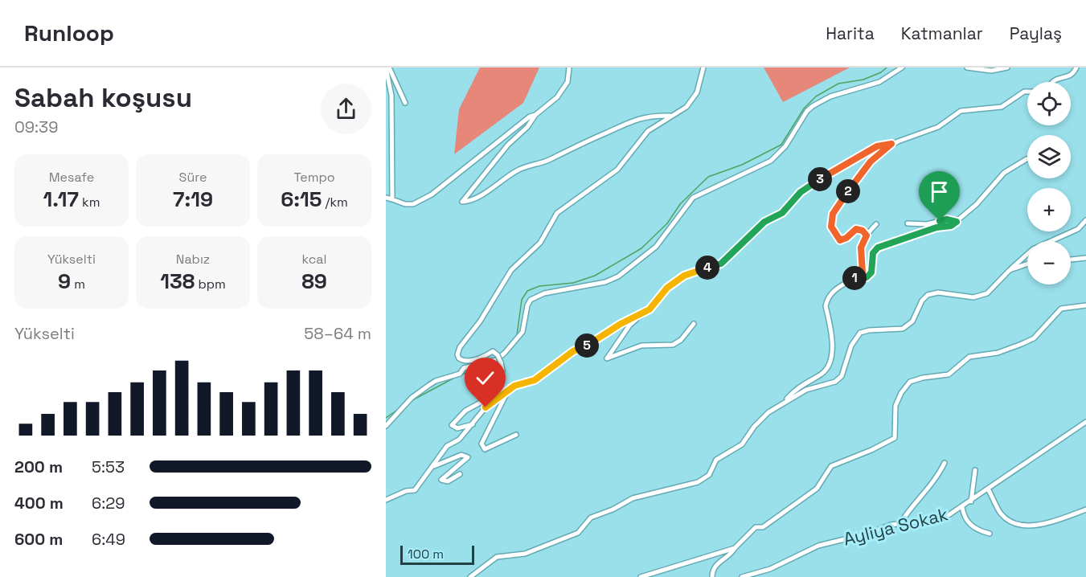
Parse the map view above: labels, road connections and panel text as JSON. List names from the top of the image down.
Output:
{
  "streets": {
    "street": ["Ayliya Sokak"]
  },
  "scale_bar": "100 m",
  "page": {
    "header": "Runloop",
    "nav": ["Harita", "Katmanlar", "Paylaş"],
    "heading": ["Sabah koşusu", "09:39"],
    "map_buttons": ["+", "−"],
    "stats": [
      ["Mesafe", "1.17 km"],
      ["Süre", "7:19"],
      ["Tempo", "6:15 /km"],
      ["Yükselti", "9 m"],
      ["Nabız", "138 bpm"],
      ["kcal", "89"]
    ],
    "pins": [
      "3",
      "2",
      "4",
      "1",
      "5"
    ],
    "chart": ["Yükselti", "58–64 m"],
    "list": [
      {
        "name": "200 m",
        "note": "5:53"
      },
      {
        "name": "400 m",
        "note": "6:29"
      },
      {
        "name": "600 m",
        "note": "6:49"
      }
    ],
    "scale": "100 m"
  }
}
